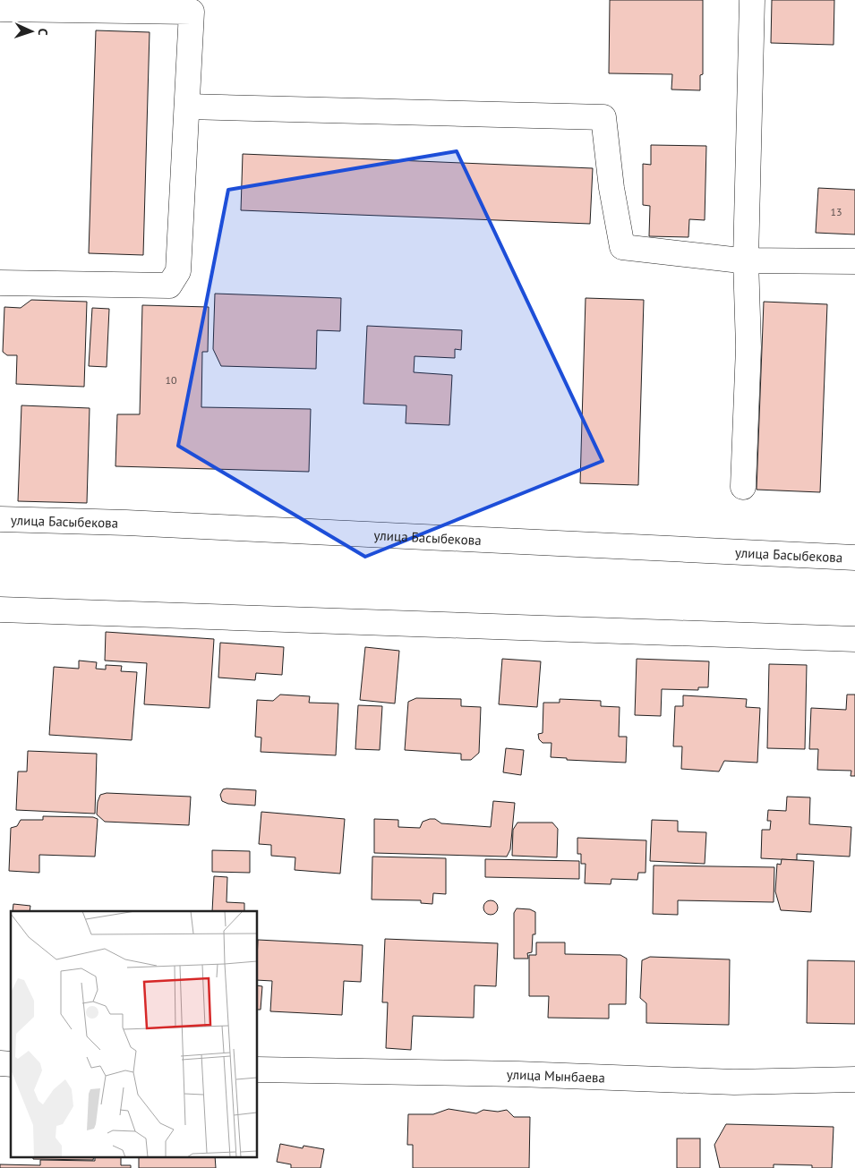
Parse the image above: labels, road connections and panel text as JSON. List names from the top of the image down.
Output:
{
  "streets": {
    "street": ["улица Басыбекова", "улица Мынбаева"]
  },
  "house_numbers": ["13", "10"],
  "north": "right"
}
